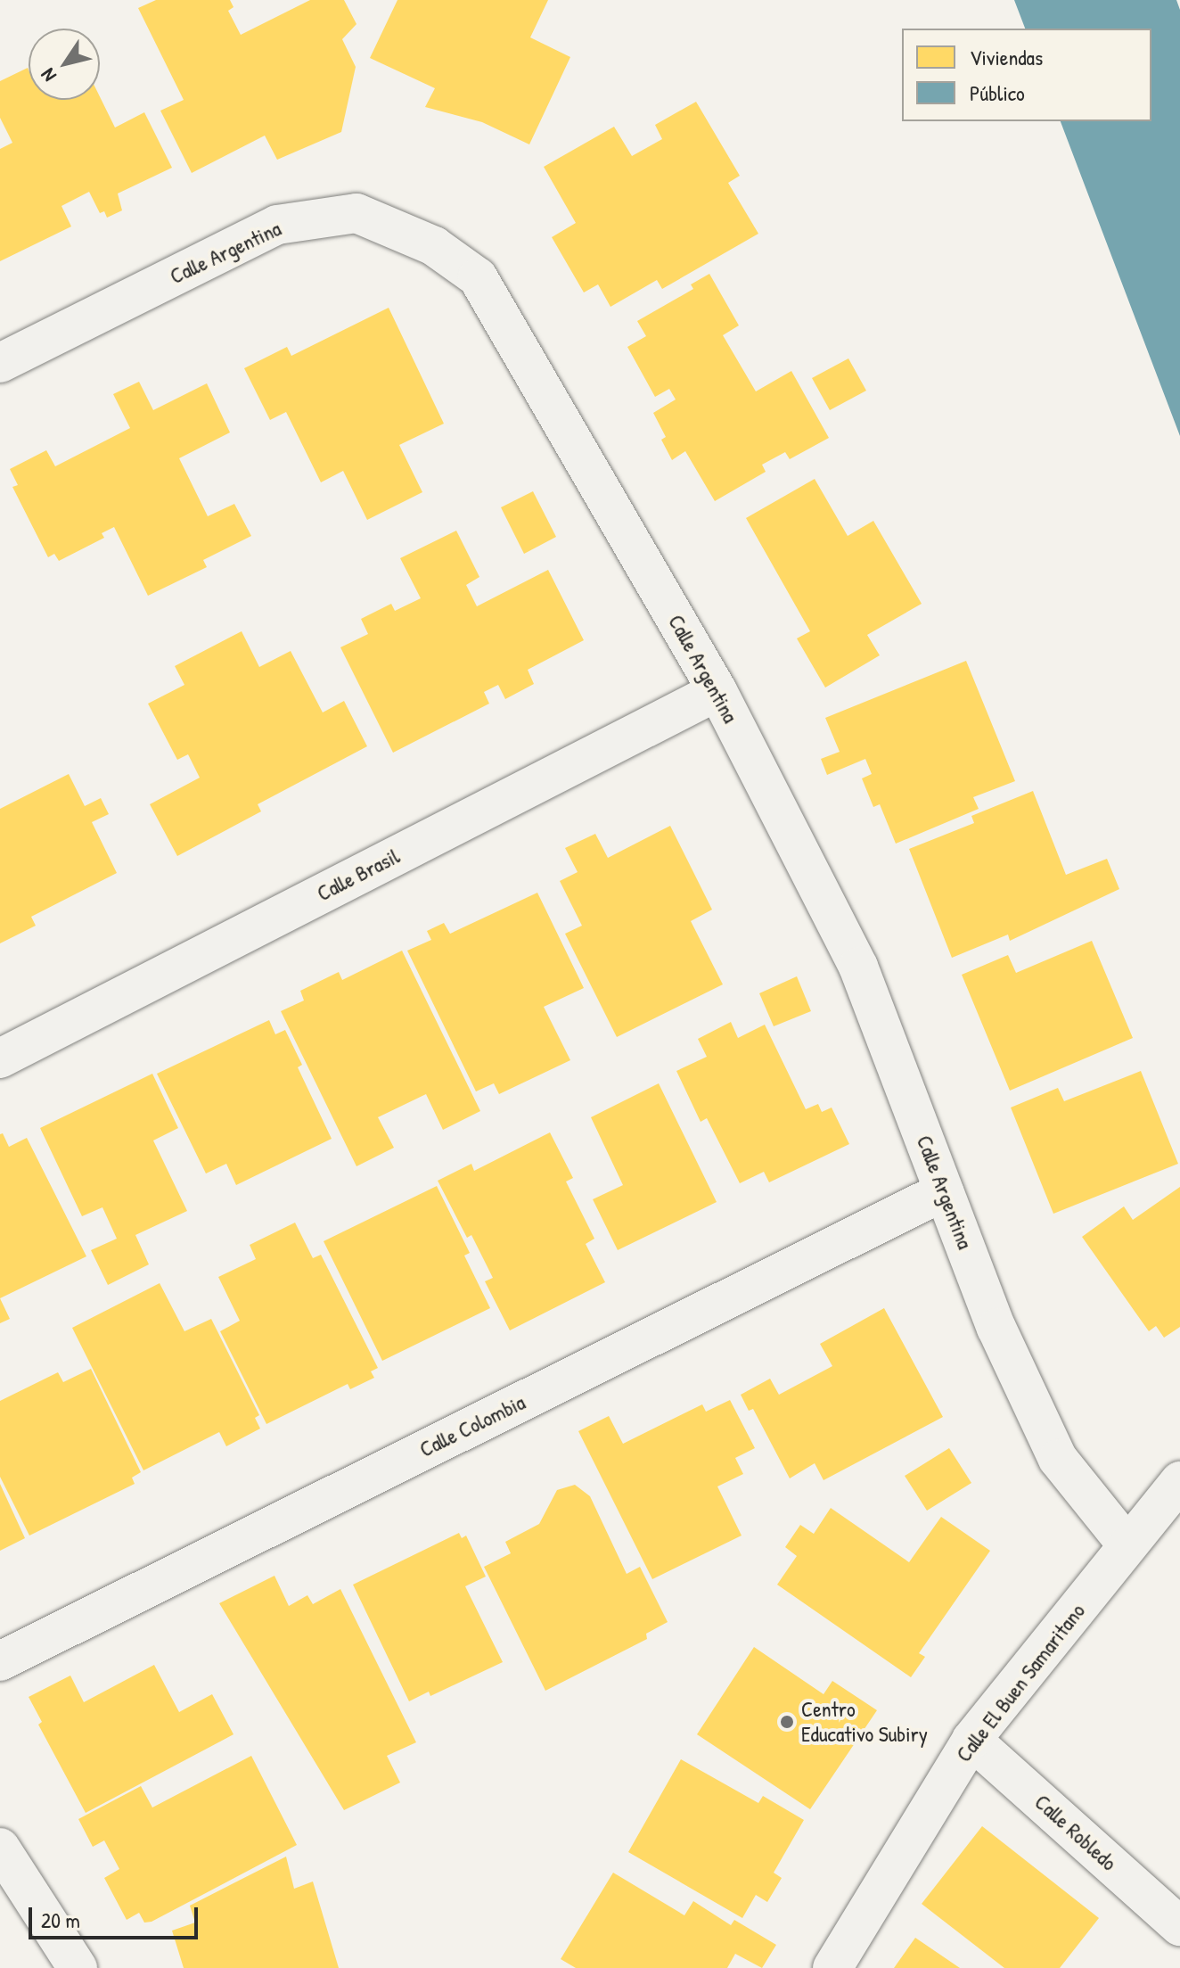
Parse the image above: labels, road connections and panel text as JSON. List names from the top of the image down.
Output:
{
  "streets": {
    "street": [
      "Calle Argentina",
      "Calle Brasil",
      "Calle Colombia",
      "Calle El Buen Samaritano",
      "Calle Robledo"
    ]
  },
  "crossings": [
    ["Calle Argentina", "Calle Brasil"],
    ["Calle Argentina", "Calle Colombia"],
    ["Calle Argentina", "Calle El Buen Samaritano"],
    ["Calle El Buen Samaritano", "Calle Robledo"]
  ],
  "places": ["Centro Educativo Subiry"],
  "legend": ["Viviendas", "Público"],
  "scale_bar": "20 m",
  "north": "bottom left"
}
